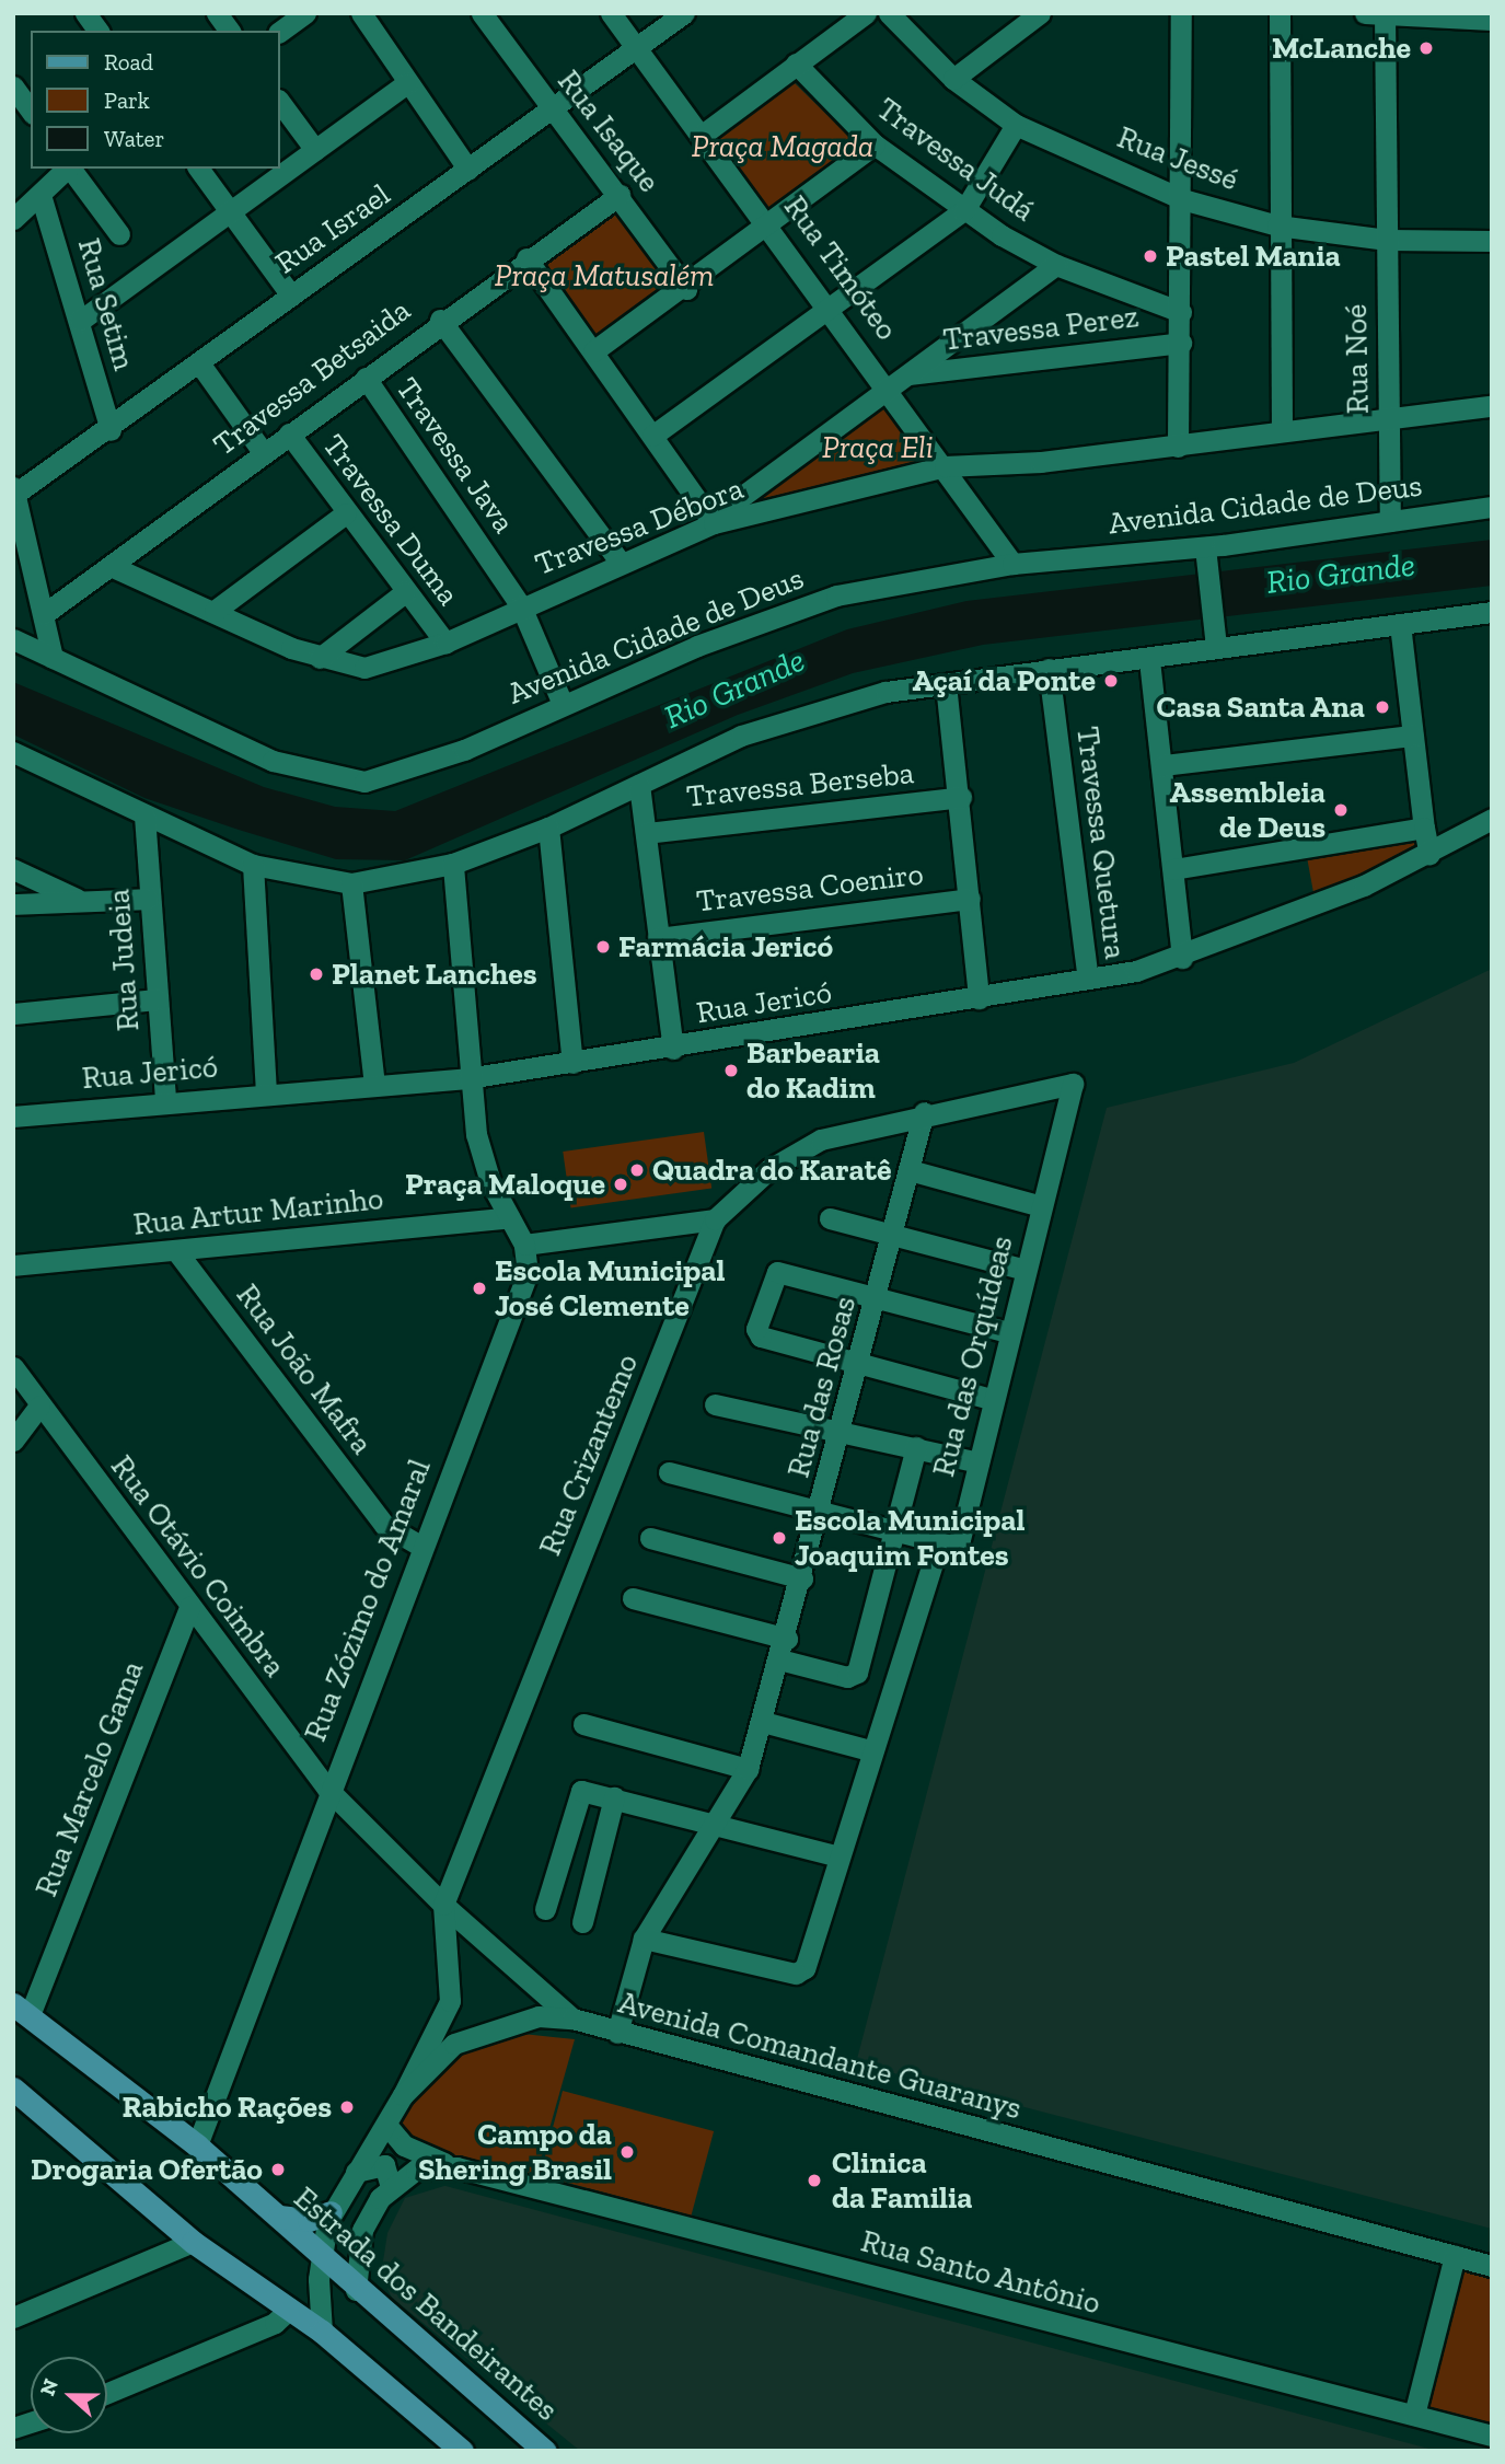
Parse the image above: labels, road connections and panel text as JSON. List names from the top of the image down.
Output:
{
  "streets": {
    "main road": ["Estrada dos Bandeirantes"],
    "street": [
      "Rua Isaque",
      "Rua Jessé",
      "Travessa Judá",
      "Rua Israel",
      "Rua Timóteo",
      "Rua Setim",
      "Travessa Perez",
      "Rua Noé",
      "Travessa Betsaida",
      "Travessa Java",
      "Avenida Cidade de Deus",
      "Travessa Duma",
      "Travessa Débora",
      "Travessa Berseba",
      "Travessa Quetura",
      "Travessa Coeniro",
      "Rua Judeia",
      "Rua Jericó",
      "Rua Artur Marinho",
      "Rua das Orquídeas",
      "Rua João Mafra",
      "Rua das Rosas",
      "Rua Crizantemo",
      "Rua Otávio Coimbra",
      "Rua Zózimo do Amaral",
      "Rua Marcelo Gama",
      "Avenida Comandante Guaranys",
      "Rua Santo Antônio"
    ]
  },
  "crossings": [
    ["Rua Isaque", "Rua Israel"],
    ["Rua Isaque", "Travessa Betsaida"],
    ["Rua Jessé", "Rua Noé"],
    ["Rua Israel", "Rua Timóteo"],
    ["Rua Israel", "Rua Setim"],
    ["Rua Timóteo", "Avenida Cidade de Deus"],
    ["Rua Timóteo", "Travessa Débora"],
    ["Rua Noé", "Avenida Cidade de Deus"],
    ["Rua Noé", "Travessa Débora"],
    ["Travessa Betsaida", "Travessa Java"],
    ["Travessa Betsaida", "Travessa Duma"],
    ["Travessa Betsaida", "Travessa Débora"],
    ["Travessa Java", "Avenida Cidade de Deus"],
    ["Travessa Java", "Travessa Débora"],
    ["Travessa Duma", "Travessa Débora"],
    ["Travessa Quetura", "Rua Jericó"],
    ["Rua Judeia", "Rua Jericó"],
    ["Rua Jericó", "Rua Zózimo do Amaral"],
    ["Rua Artur Marinho", "Rua João Mafra"],
    ["Rua Artur Marinho", "Rua Zózimo do Amaral"],
    ["Rua das Orquídeas", "Rua Crizantemo"],
    ["Rua João Mafra", "Rua Zózimo do Amaral"],
    ["Rua das Rosas", "Rua Crizantemo"],
    ["Rua das Rosas", "Avenida Comandante Guaranys"],
    ["Rua Crizantemo", "Rua Otávio Coimbra"],
    ["Rua Otávio Coimbra", "Rua Zózimo do Amaral"],
    ["Rua Otávio Coimbra", "Rua Marcelo Gama"],
    ["Rua Otávio Coimbra", "Avenida Comandante Guaranys"],
    ["Rua Zózimo do Amaral", "Estrada dos Bandeirantes"],
    ["Rua Marcelo Gama", "Estrada dos Bandeirantes"],
    ["Avenida Comandante Guaranys", "Estrada dos Bandeirantes"],
    ["Rua Santo Antônio", "Estrada dos Bandeirantes"]
  ],
  "water": ["Rio Grande"],
  "parks": ["Praça Magada", "Praça Matusalém", "Praça Eli"],
  "places": [
    "McLanche",
    "Pastel Mania",
    "Açaí da Ponte",
    "Casa Santa Ana",
    "Assembleia de Deus",
    "Farmácia Jericó",
    "Planet Lanches",
    "Barbearia do Kadim",
    "Quadra do Karatê",
    "Praça Maloque",
    "Escola Municipal José Clemente",
    "Escola Municipal Joaquim Fontes",
    "Rabicho Rações",
    "Campo da Shering Brasil",
    "Drogaria Ofertão",
    "Clinica da Familia"
  ],
  "legend": ["Road", "Park", "Water"],
  "north": "left"
}
